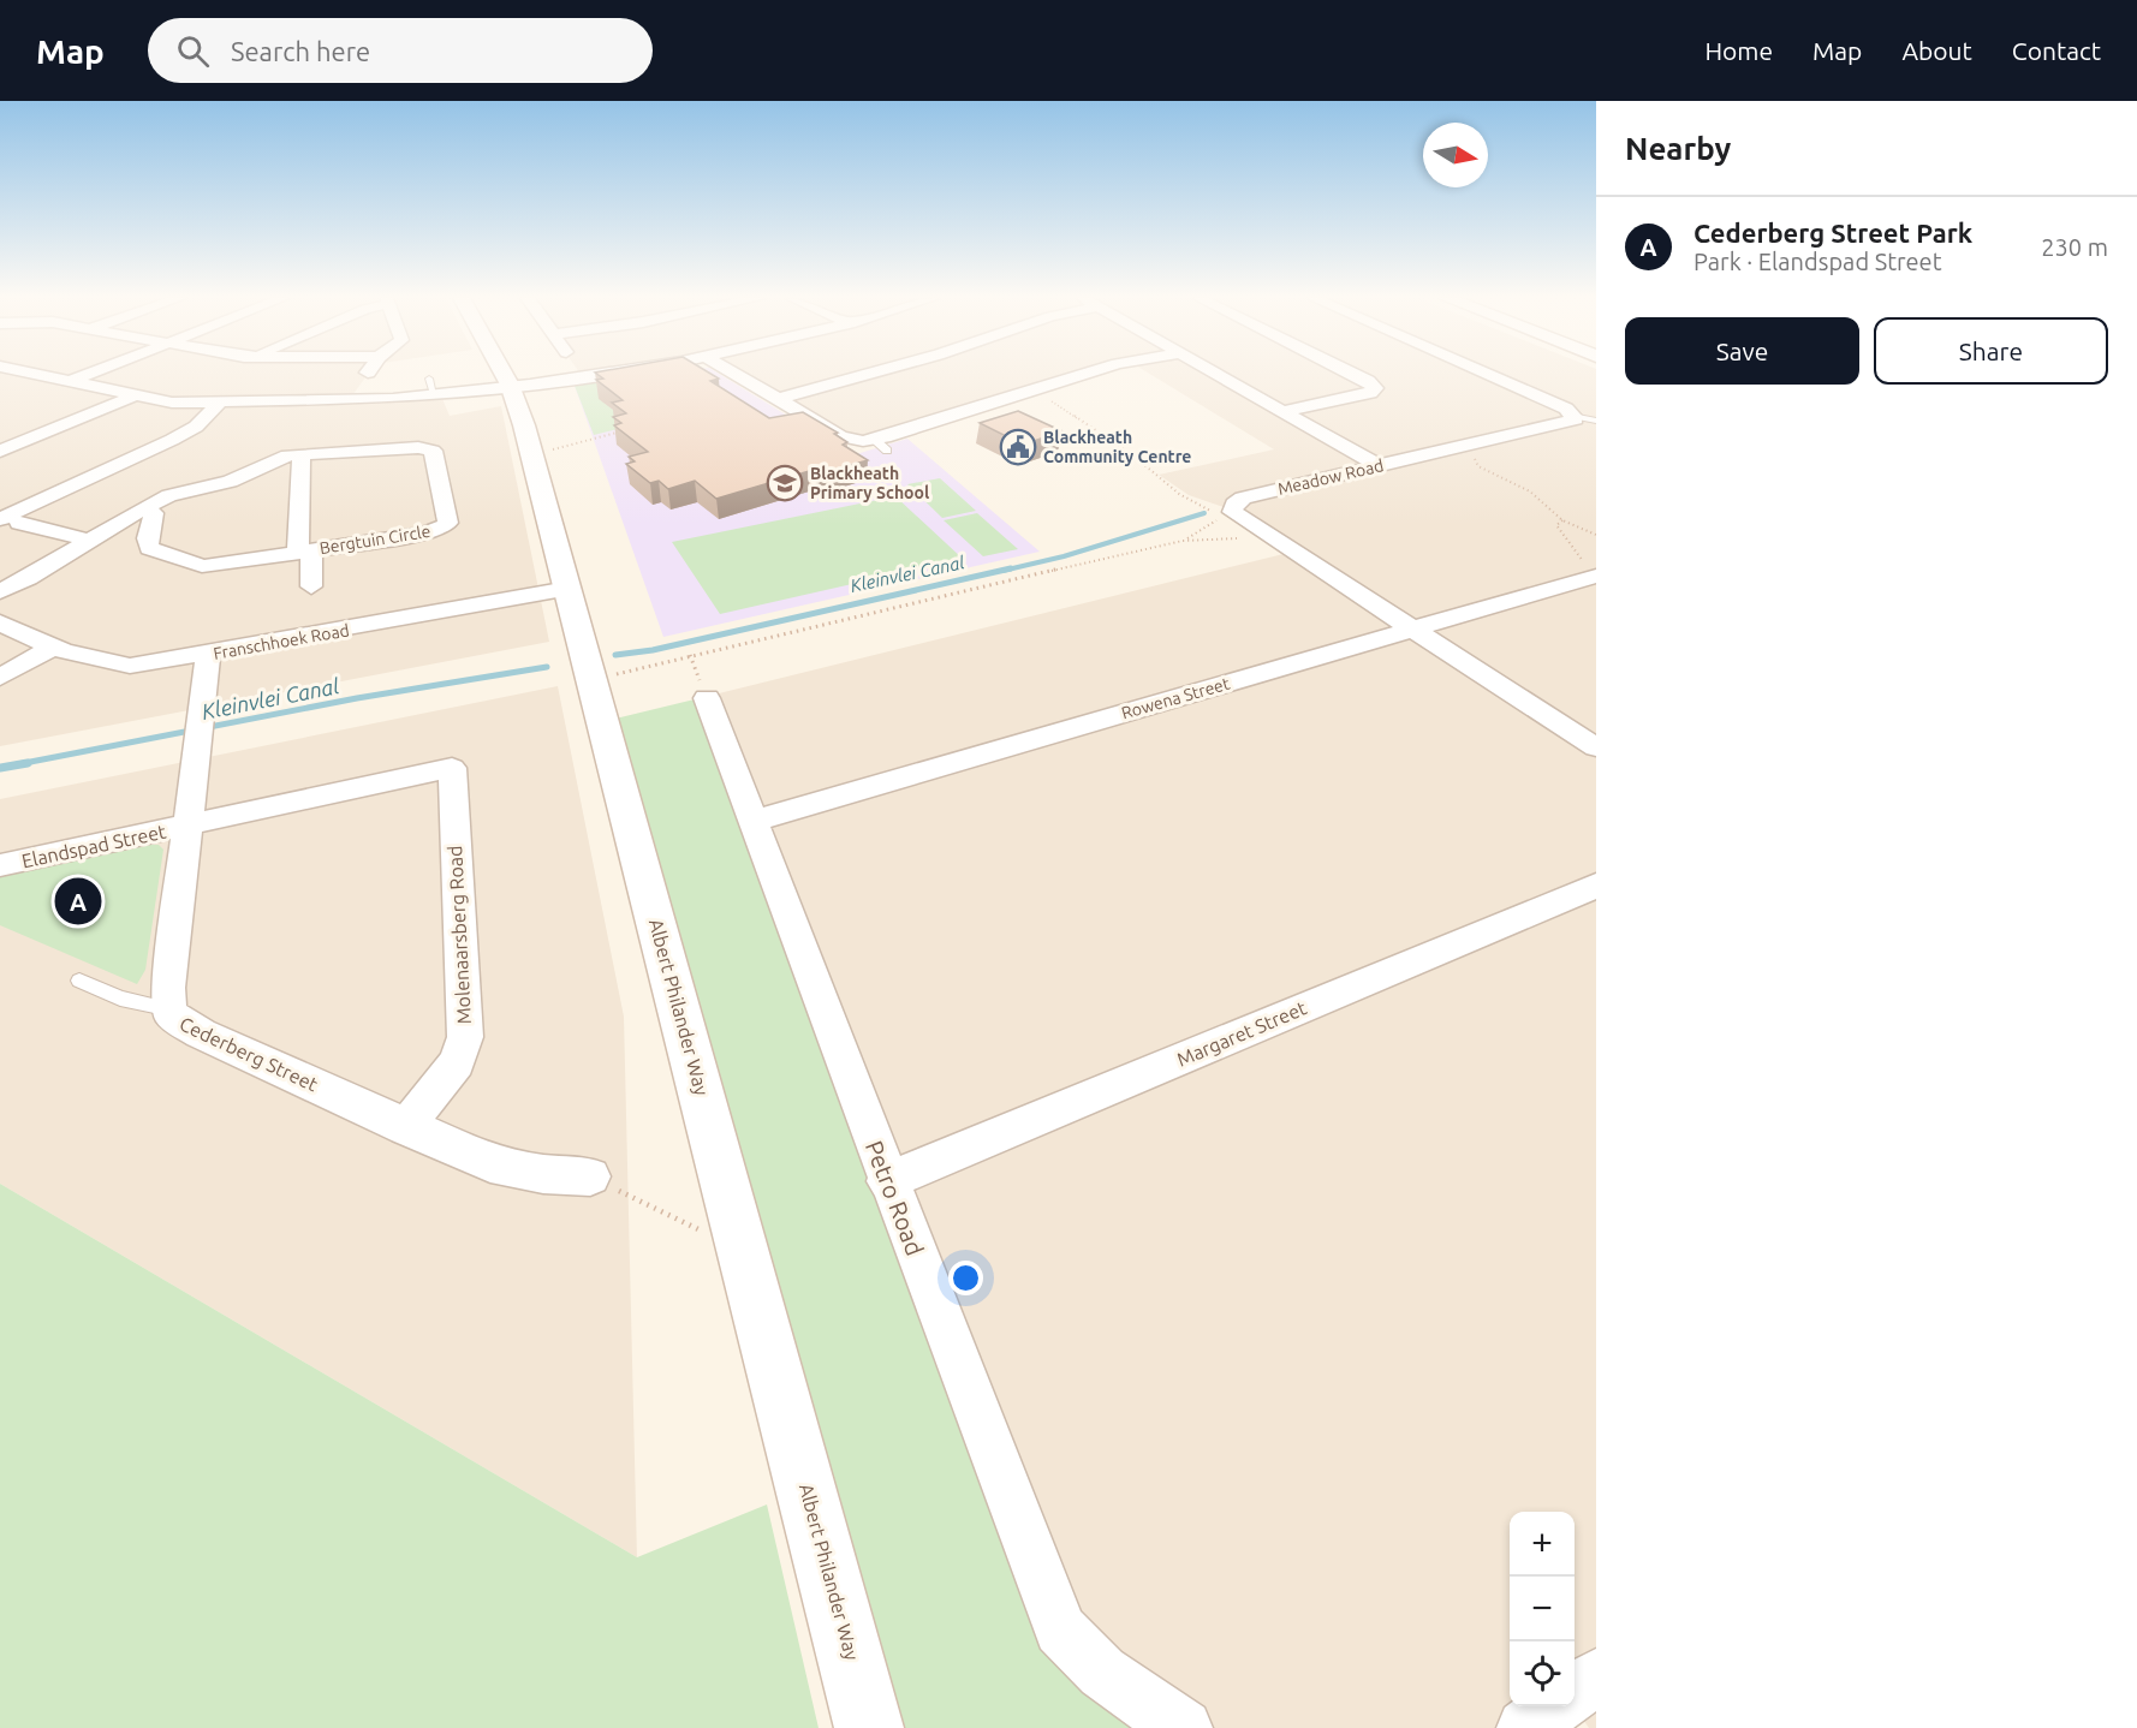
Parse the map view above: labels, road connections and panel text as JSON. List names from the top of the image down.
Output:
{
  "streets": {
    "street": [
      "Meadow Road",
      "Bergtuin Circle",
      "Franschhoek Road",
      "Rowena Street",
      "Elandspad Street",
      "Molenaarsberg Road",
      "Albert Philander Way",
      "Margaret Street",
      "Cederberg Street",
      "Petro Road"
    ]
  },
  "crossings": [
    ["Franschhoek Road", "Albert Philander Way"],
    ["Franschhoek Road", "Cederberg Street"],
    ["Rowena Street", "Petro Road"],
    ["Elandspad Street", "Molenaarsberg Road"],
    ["Elandspad Street", "Cederberg Street"],
    ["Molenaarsberg Road", "Cederberg Street"],
    ["Margaret Street", "Petro Road"]
  ],
  "water": ["Kleinvlei Canal"],
  "places": {
    "public building": ["Blackheath Community Centre"],
    "school or university": ["Blackheath Primary School"]
  },
  "north": "right",
  "page": {
    "header": "Map",
    "search": "Search here",
    "nav": [
      "Home",
      "Map",
      "About",
      "Contact"
    ],
    "heading": "Nearby",
    "list": [
      {
        "mark": "A",
        "name": "Cederberg Street Park",
        "note": "Park · Elandspad Street",
        "value": "230 m"
      }
    ],
    "buttons": ["Save", "Share"],
    "pins": "A",
    "map_buttons": ["+", "−"]
  }
}
